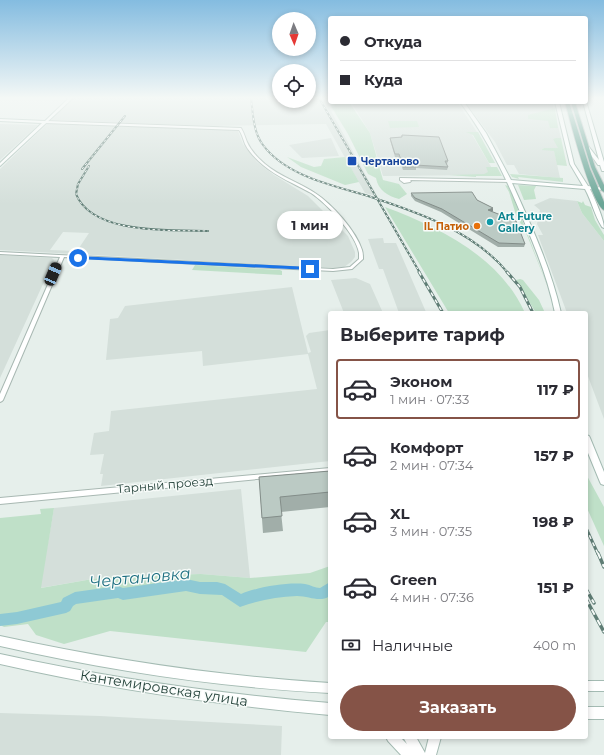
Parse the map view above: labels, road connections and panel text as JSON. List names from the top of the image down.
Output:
{
  "streets": {
    "main road": ["Кантемировская улица"],
    "street": ["Тарный проезд"]
  },
  "water": ["Чертановка"],
  "places": {
    "transit": ["Чертаново"],
    "other": ["Art Future Gallery", "IL Патио"]
  },
  "north": "bottom",
  "page": {
    "banner": ["Откуда", "Куда"],
    "bubble": "1 мин",
    "heading": "Выберите тариф",
    "list": [
      {
        "name": "Эконом",
        "note": "1 мин · 07:33",
        "value": "117 ₽"
      },
      {
        "name": "Комфорт",
        "note": "2 мин · 07:34",
        "value": "157 ₽"
      },
      {
        "name": "XL",
        "note": "3 мин · 07:35",
        "value": "198 ₽"
      },
      {
        "name": "Green",
        "note": "4 мин · 07:36",
        "value": "151 ₽"
      }
    ],
    "pay": ["Наличные", "400 m"],
    "buttons": "Заказать"
  }
}
